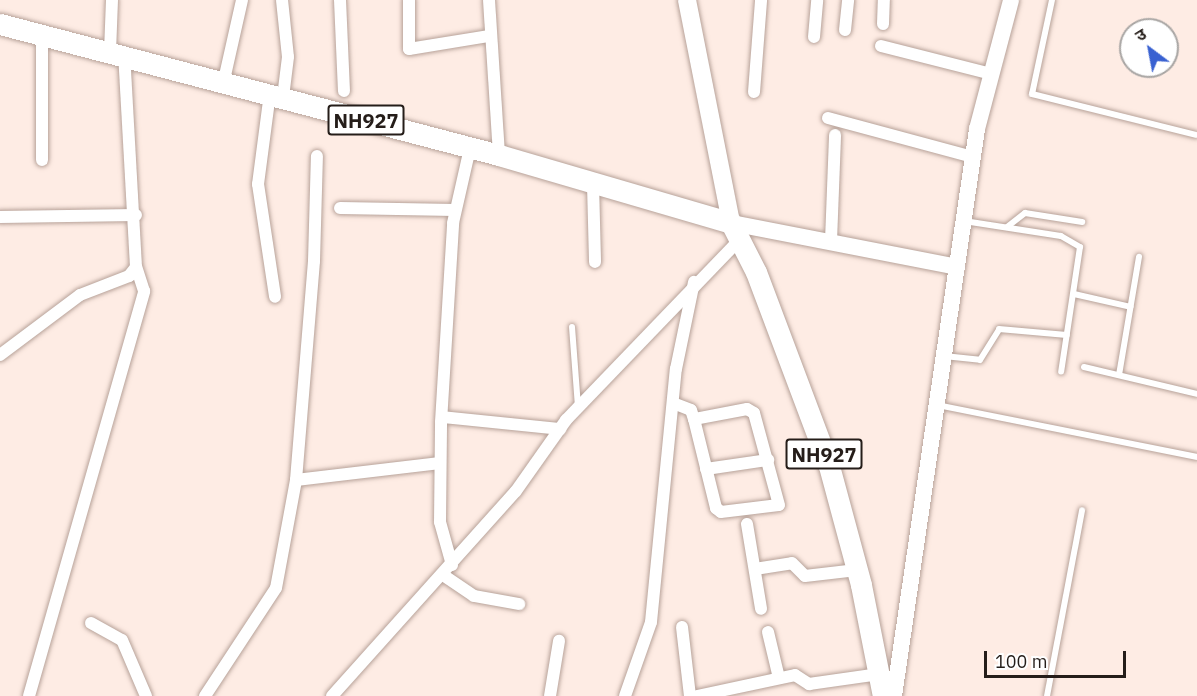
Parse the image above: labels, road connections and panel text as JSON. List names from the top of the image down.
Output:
{
  "streets": {
    "highway": ["NH927"]
  },
  "scale_bar": "100 m",
  "north": "top left"
}
